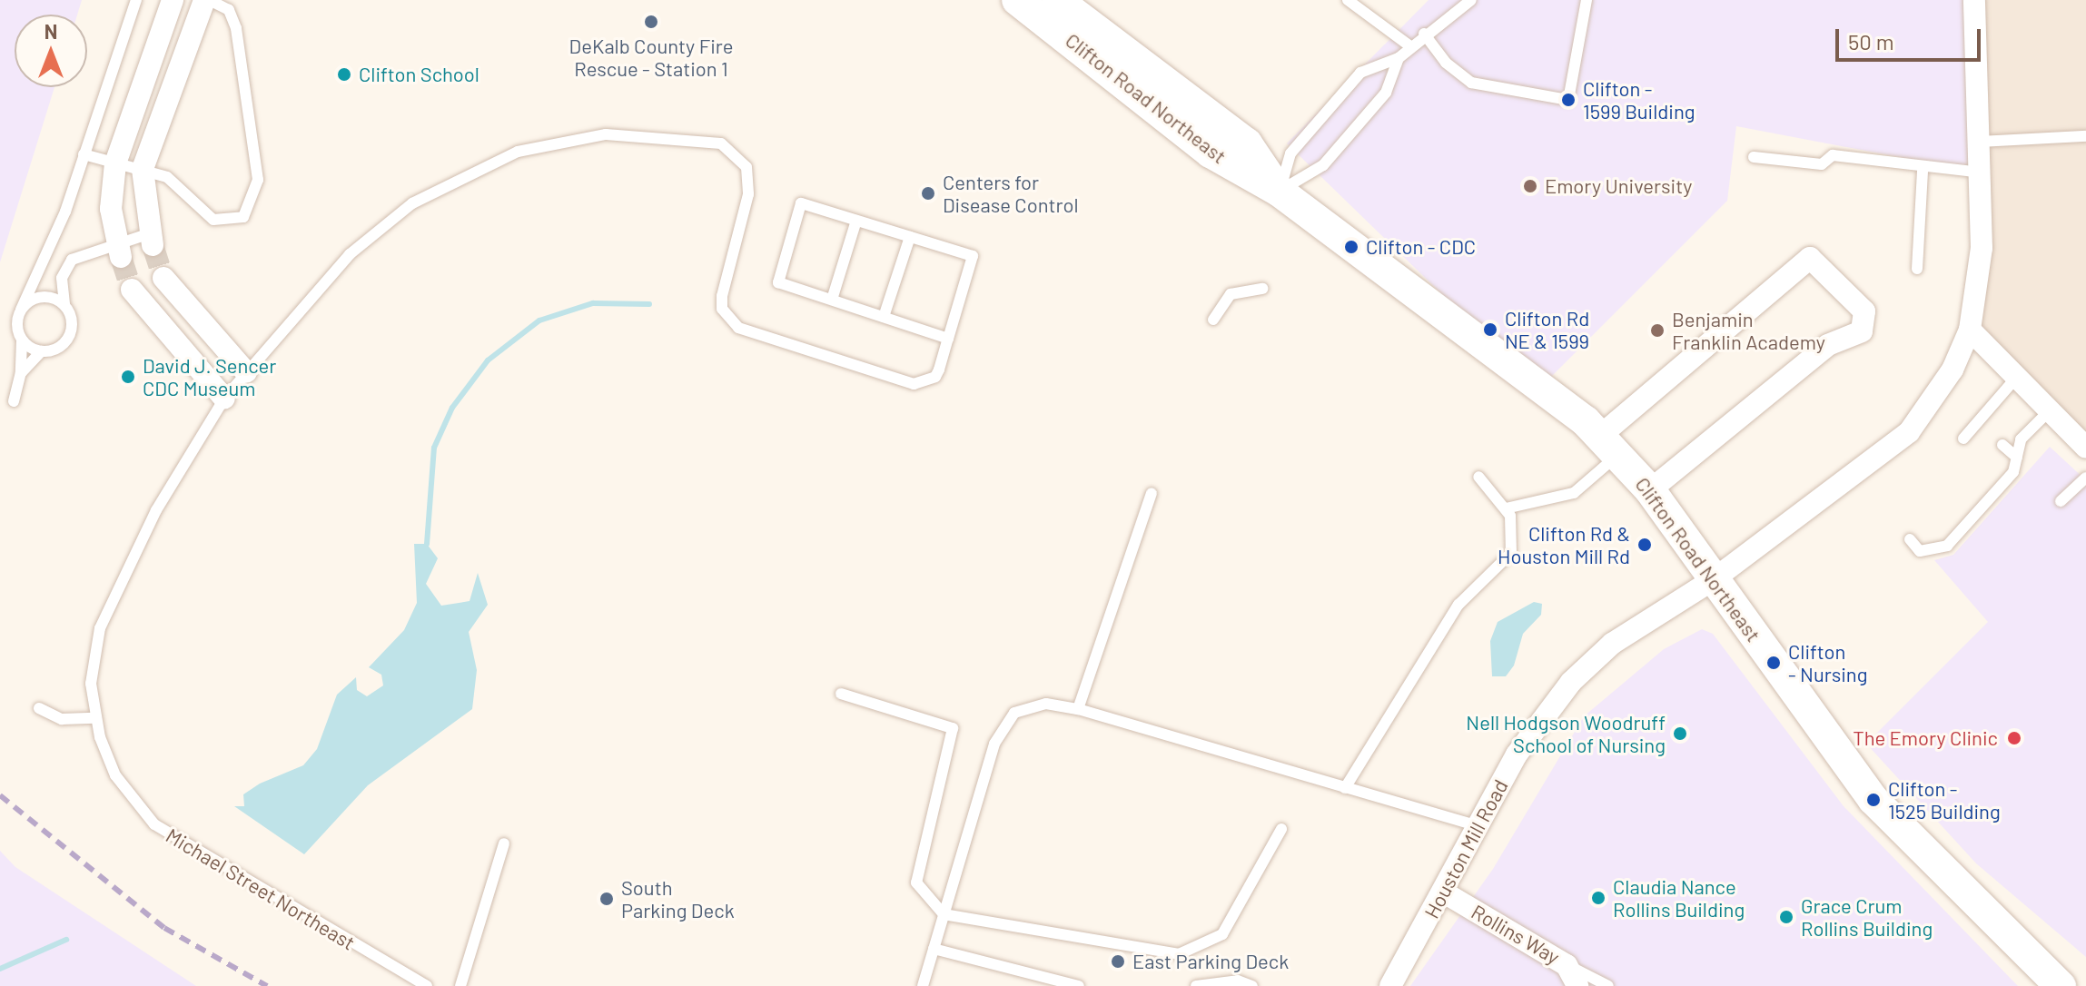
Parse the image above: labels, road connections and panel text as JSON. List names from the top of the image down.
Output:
{
  "streets": {
    "main road": ["Clifton Road Northeast"],
    "street": ["Houston Mill Road", "Rollins Way"],
    "lane": ["Michael Street Northeast"]
  },
  "crossings": [
    ["Clifton Road Northeast", "Houston Mill Road"],
    ["Houston Mill Road", "Rollins Way"]
  ],
  "places": [
    "DeKalb County Fire Rescue - Station 1",
    "Clifton School",
    "Clifton - 1599 Building",
    "Emory University",
    "Centers for Disease Control",
    "Clifton - CDC",
    "Clifton Rd NE & 1599",
    "Benjamin Franklin Academy",
    "David J. Sencer CDC Museum",
    "Clifton Rd & Houston Mill Rd",
    "Clifton - Nursing",
    "Nell Hodgson Woodruff School of Nursing",
    "The Emory Clinic",
    "Clifton - 1525 Building",
    "Claudia Nance Rollins Building",
    "South Parking Deck",
    "Grace Crum Rollins Building",
    "East Parking Deck"
  ],
  "scale_bar": "50 m",
  "north": "top"
}
